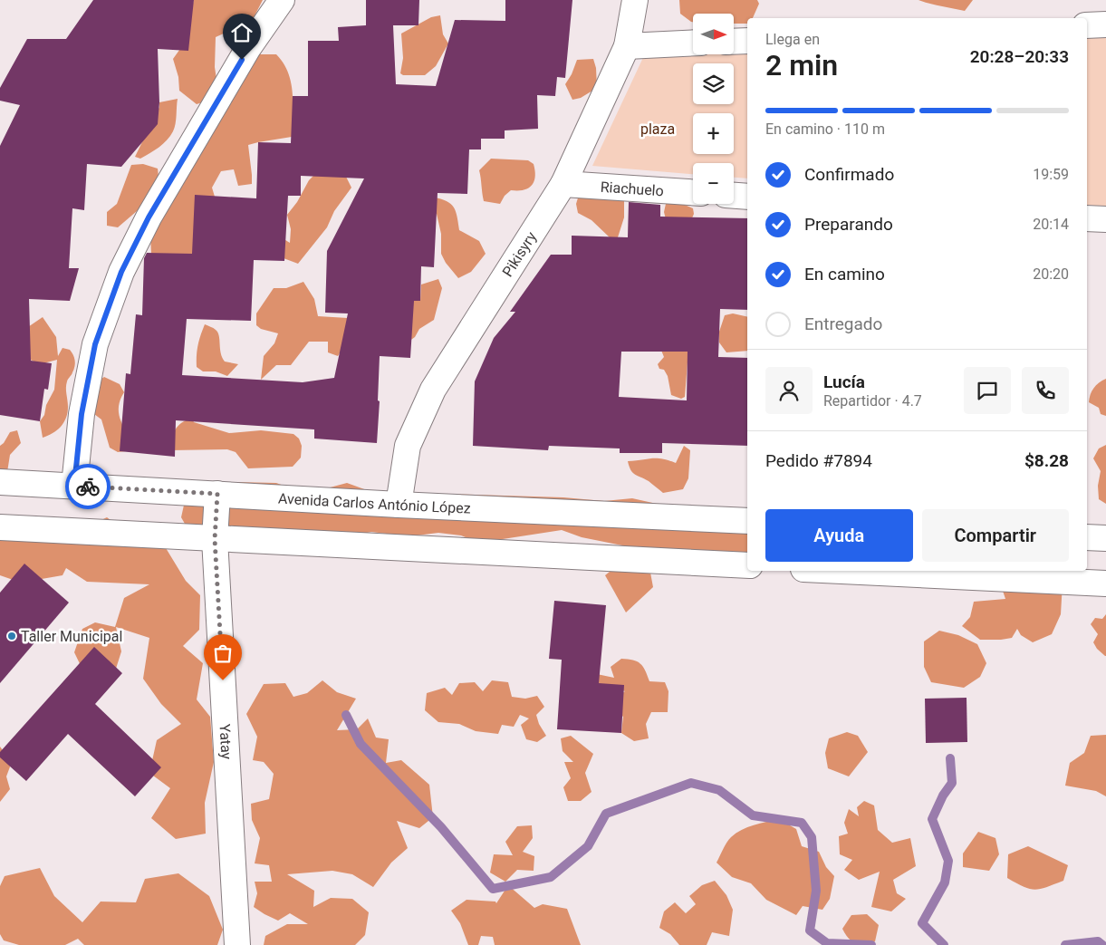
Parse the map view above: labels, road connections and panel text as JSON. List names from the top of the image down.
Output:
{
  "streets": {
    "street": [
      "Riachuelo",
      "Pikisyry",
      "Avenida Carlos António López",
      "Yatay"
    ]
  },
  "crossings": [
    ["Riachuelo", "Pikisyry"],
    ["Pikisyry", "Avenida Carlos António López"],
    ["Avenida Carlos António López", "Yatay"]
  ],
  "parks": ["plaza"],
  "places": ["Taller Municipal"],
  "north": "right",
  "page": {
    "map_buttons": ["+", "−"],
    "heading": ["2 min", "Llega en", "20:28–20:33"],
    "panel": [
      "Lucía",
      "Repartidor · 4.7",
      "Pedido #7894",
      "$8.28"
    ],
    "bar": "En camino · 110 m",
    "list": [
      ["Confirmado", "19:59"],
      ["Preparando", "20:14"],
      ["En camino", "20:20"],
      "Entregado"
    ],
    "buttons": ["Ayuda", "Compartir"]
  }
}
